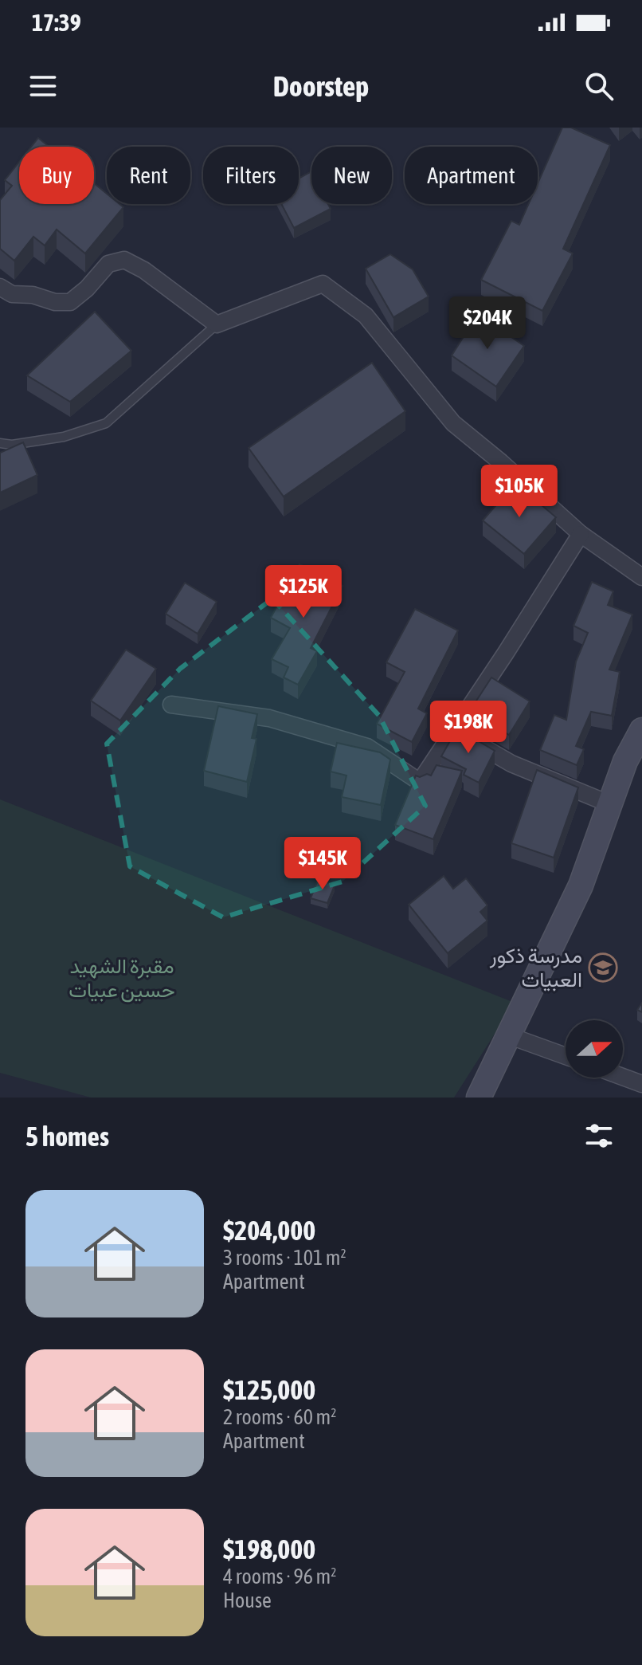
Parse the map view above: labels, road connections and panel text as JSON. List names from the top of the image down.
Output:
{
  "parks": ["مقبرة الشهيد حسين عبيات"],
  "places": {
    "school or university": ["مدرسة ذكور العبيات"]
  },
  "north": "right",
  "page": {
    "status": "17:39",
    "header": "Doorstep",
    "chip": [
      "Buy",
      "Rent",
      "Filters",
      "New",
      "Apartment"
    ],
    "price": [
      "$204K",
      "$105K",
      "$125K",
      "$198K",
      "$145K"
    ],
    "heading": "5 homes",
    "list": [
      {
        "name": "$204,000",
        "note": "3 rooms · 101 m² · Apartment"
      },
      {
        "name": "$125,000",
        "note": "2 rooms · 60 m² · Apartment"
      },
      {
        "name": "$198,000",
        "note": "4 rooms · 96 m² · House"
      }
    ]
  }
}
